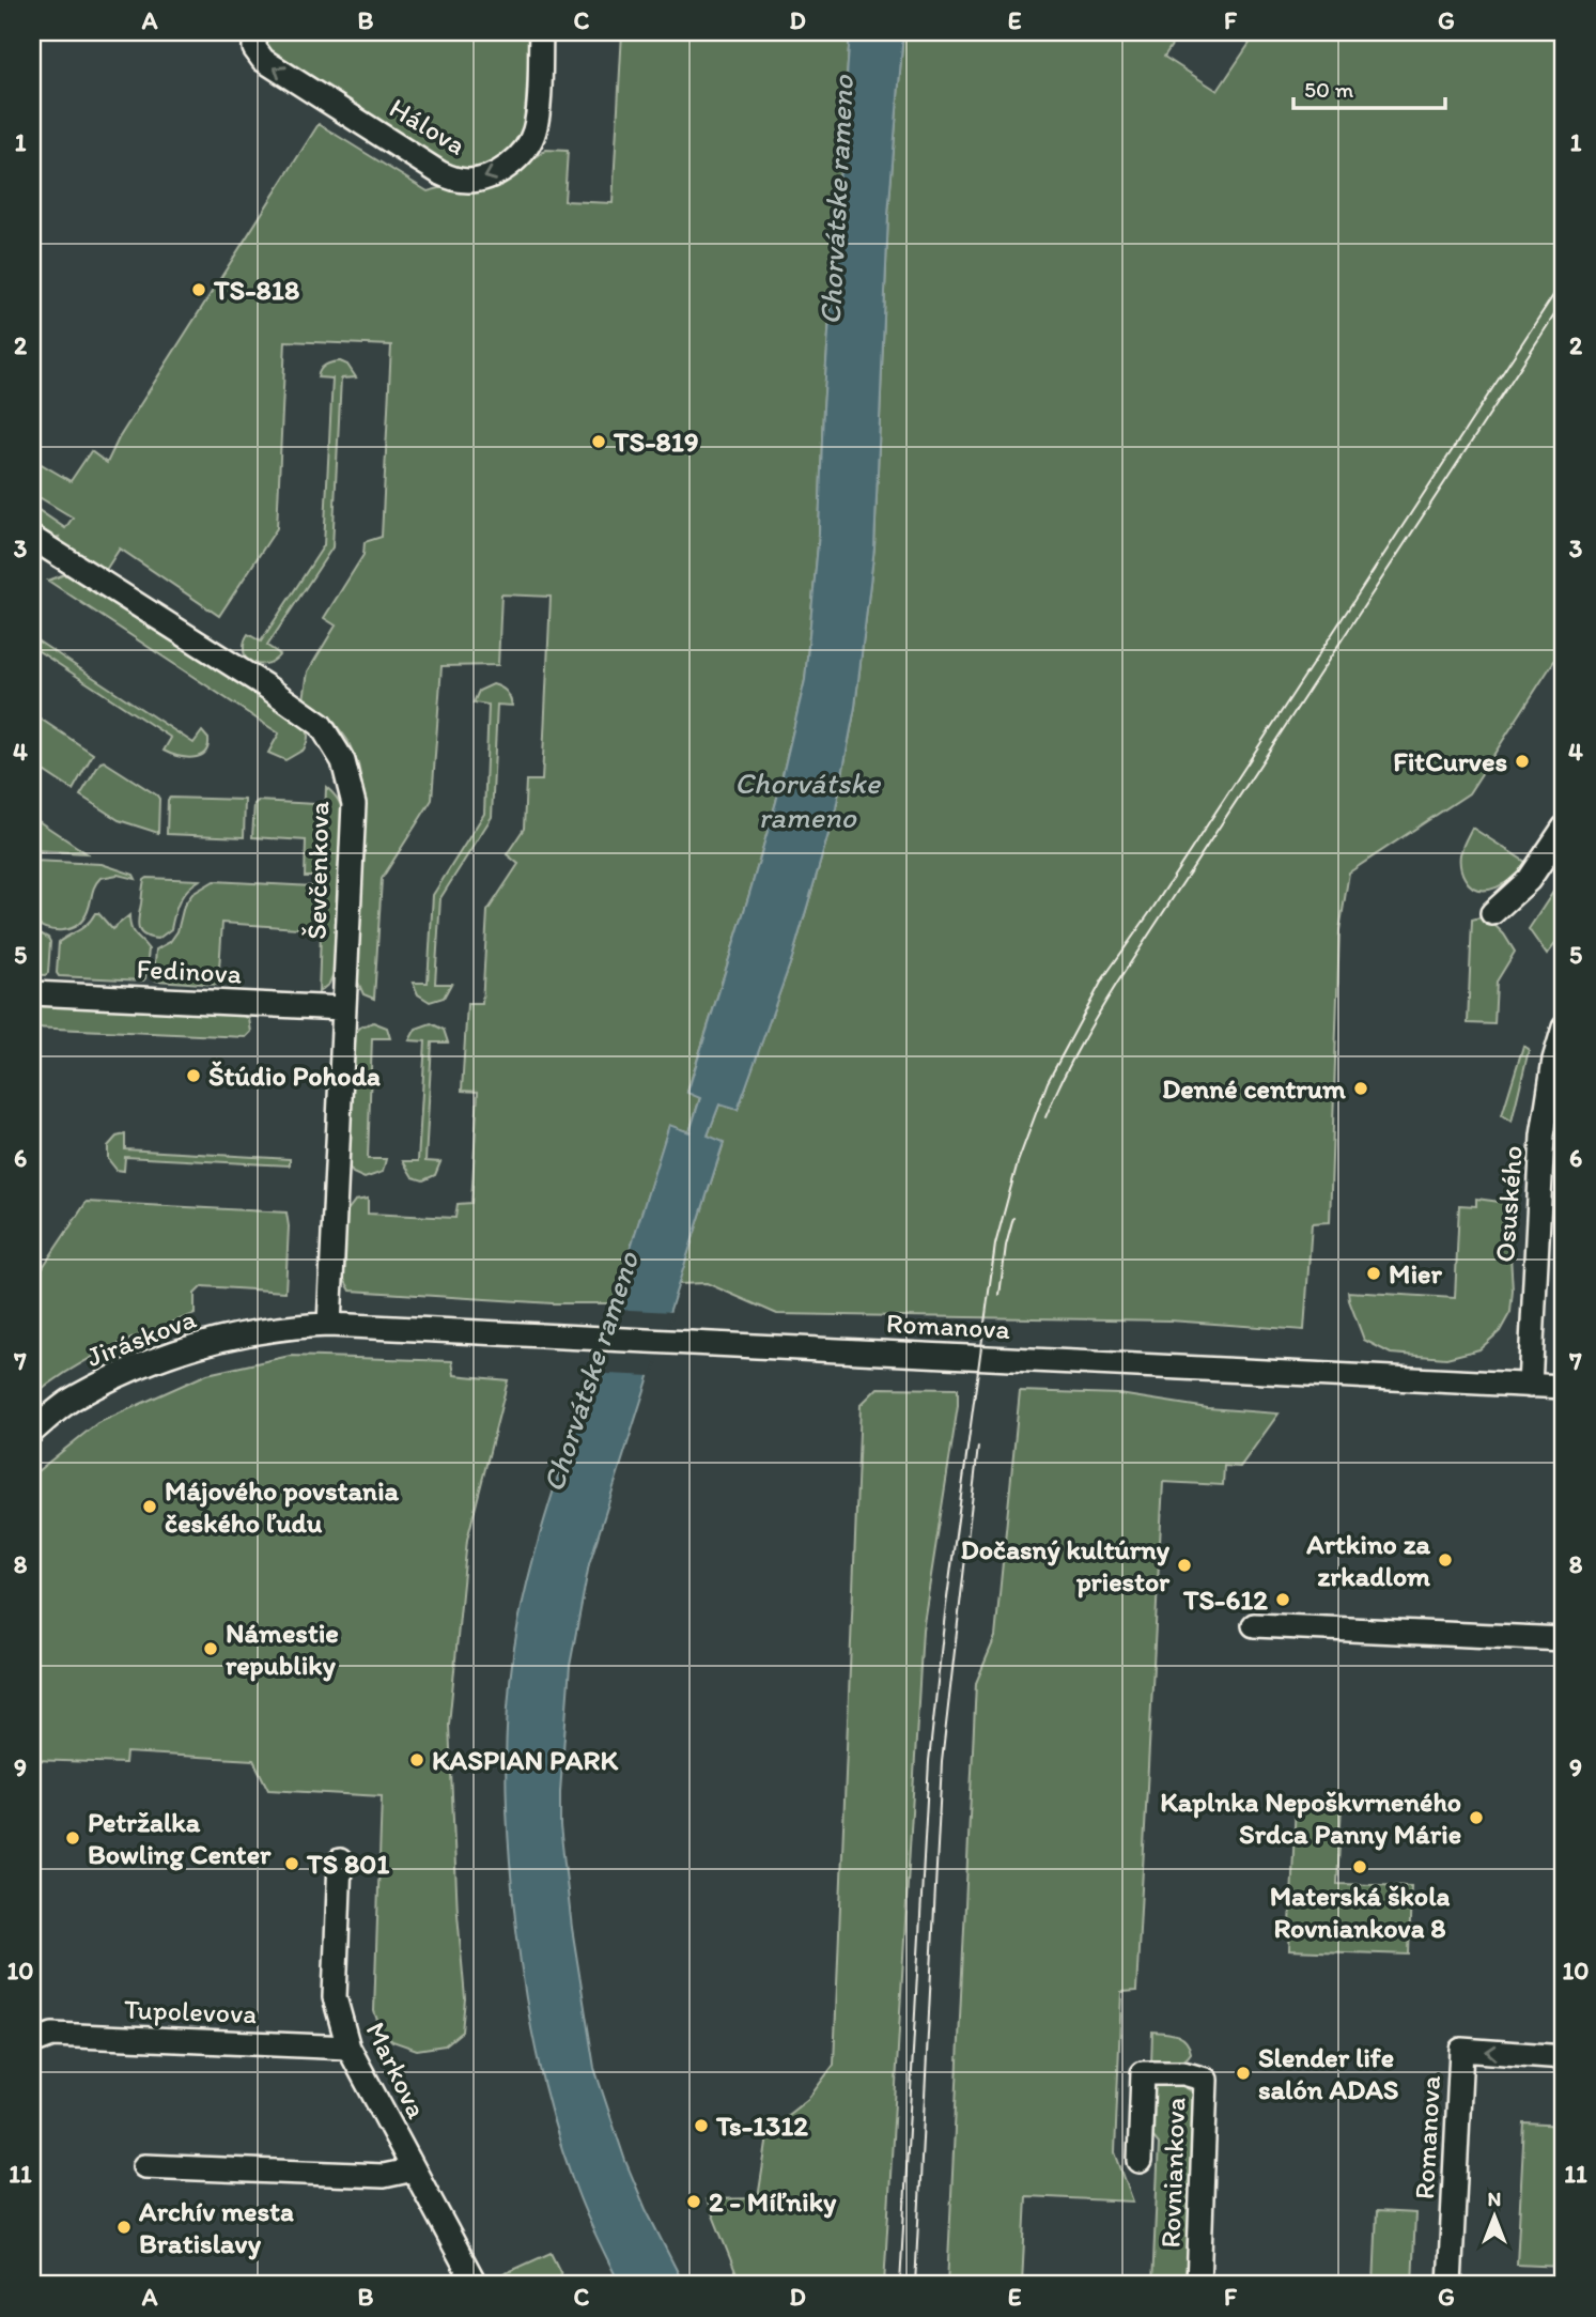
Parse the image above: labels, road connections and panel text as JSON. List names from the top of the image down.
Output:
{
  "streets": {
    "street": [
      "Hálova",
      "Ševčenkova",
      "Fedinova",
      "Osuského",
      "Romanova",
      "Jiráskova",
      "Tupolevova",
      "Markova",
      "Rovniankova"
    ]
  },
  "crossings": [
    ["Ševčenkova", "Fedinova"],
    ["Ševčenkova", "Romanova"],
    ["Ševčenkova", "Jiráskova"],
    ["Osuského", "Romanova"],
    ["Romanova", "Jiráskova"],
    ["Tupolevova", "Markova"]
  ],
  "water": ["Chorvátske rameno"],
  "places": [
    "TS-818",
    "TS-819",
    "FitCurves",
    "Štúdio Pohoda",
    "Denné centrum",
    "Mier",
    "Májového povstania českého ľudu",
    "Artkino za zrkadlom",
    "Dočasný kultúrny priestor",
    "TS-612",
    "Námestie republiky",
    "KASPIAN PARK",
    "Kaplnka Nepoškvrneného Srdca Panny Márie",
    "Petržalka Bowling Center",
    "TS 801",
    "Materská škola Rovniankova 8",
    "Slender life salón ADAS",
    "Ts-1312",
    "2 - Míľniky",
    "Archív mesta Bratislavy"
  ],
  "scale_bar": "50 m",
  "north": "top",
  "grid": {
    "columns": [
      "A",
      "B",
      "C",
      "D",
      "E",
      "F",
      "G"
    ],
    "rows": [
      "1",
      "2",
      "3",
      "4",
      "5",
      "6",
      "7",
      "8",
      "9",
      "10",
      "11"
    ]
  }
}
